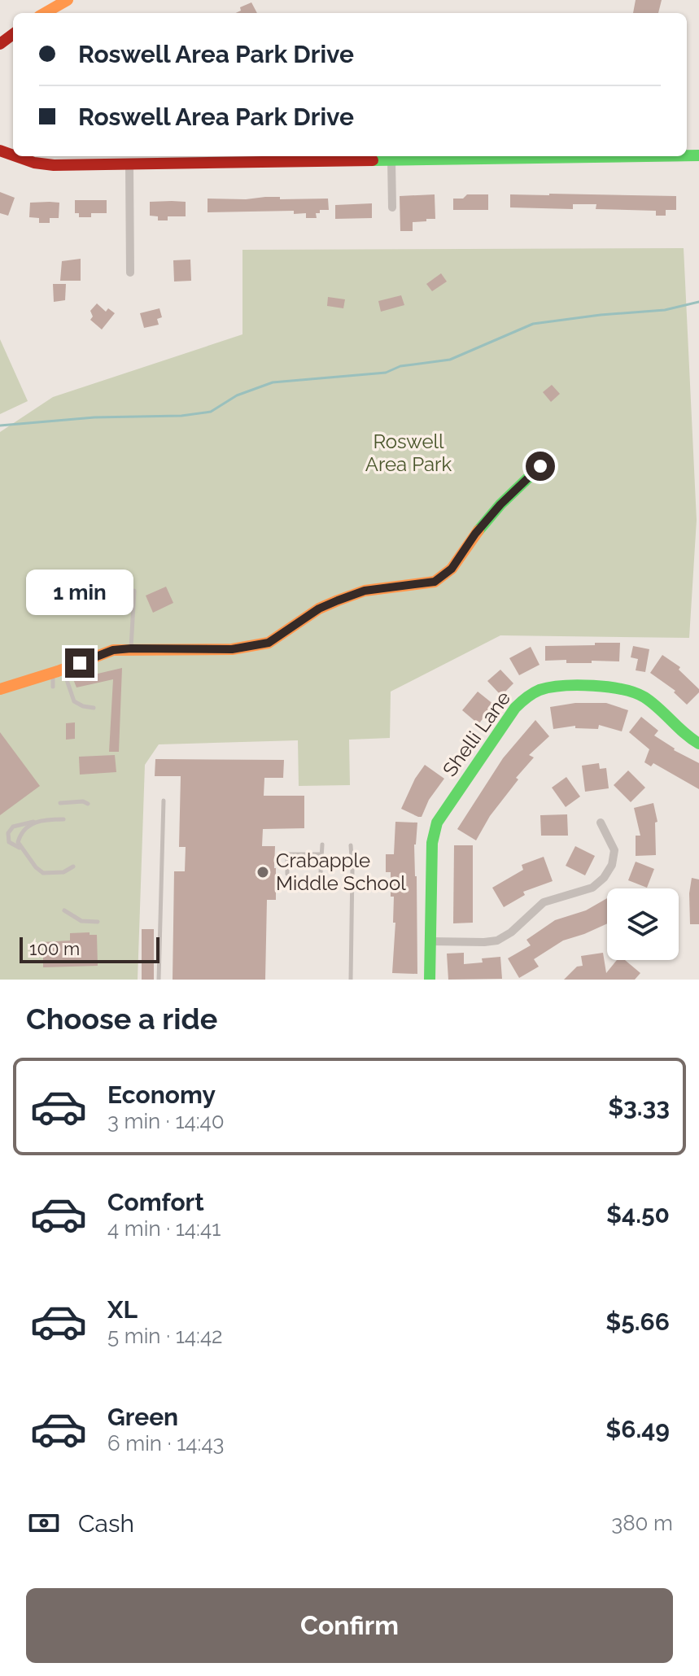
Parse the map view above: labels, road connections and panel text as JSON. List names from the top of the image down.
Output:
{
  "streets": {
    "street": ["Shelli Lane"]
  },
  "parks": ["Roswell Area Park"],
  "places": ["Crabapple Middle School"],
  "scale_bar": "100 m",
  "page": {
    "banner": ["Roswell Area Park Drive", "Roswell Area Park Drive"],
    "bubble": "1 min",
    "scale": "100 m",
    "heading": "Choose a ride",
    "list": [
      {
        "name": "Economy",
        "note": "3 min · 14:40",
        "value": "$3.33"
      },
      {
        "name": "Comfort",
        "note": "4 min · 14:41",
        "value": "$4.50"
      },
      {
        "name": "XL",
        "note": "5 min · 14:42",
        "value": "$5.66"
      },
      {
        "name": "Green",
        "note": "6 min · 14:43",
        "value": "$6.49"
      }
    ],
    "pay": ["Cash", "380 m"],
    "buttons": "Confirm"
  }
}
